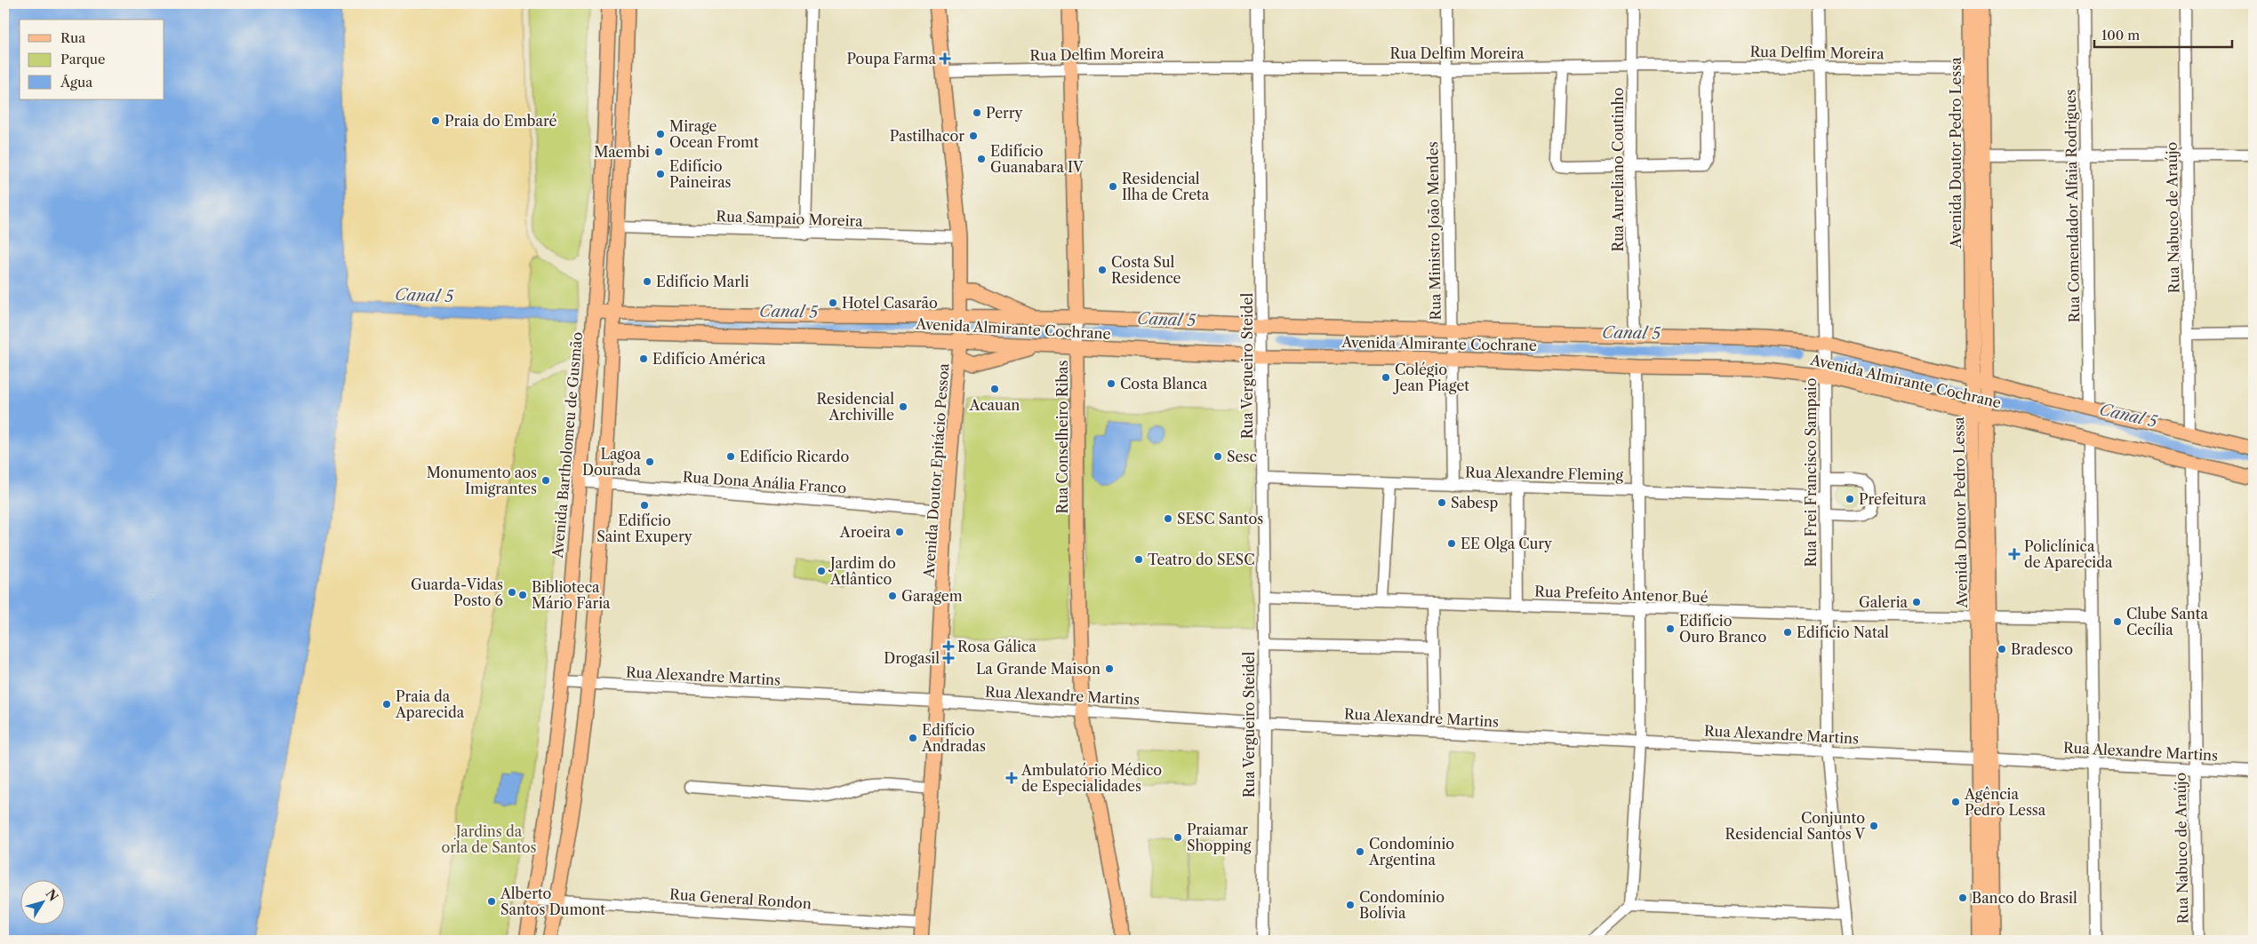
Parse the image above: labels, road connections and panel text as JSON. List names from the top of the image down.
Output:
{
  "streets": {
    "main road": [
      "Avenida Doutor Pedro Lessa",
      "Avenida Almirante Cochrane",
      "Rua Conselheiro Ribas",
      "Avenida Bartholomeu de Gusmão",
      "Avenida Doutor Epitácio Pessoa"
    ],
    "street": [
      "Rua Delfim Moreira",
      "Rua Aureliano Coutinho",
      "Rua Comendador Alfaia Rodrigues",
      "Rua Nabuco de Araújo",
      "Rua Sampaio Moreira",
      "Rua Ministro João Mendes",
      "Rua Vergueiro Steidel",
      "Rua Frei Francisco Sampaio",
      "Rua Alexandre Fleming",
      "Rua Dona Anália Franco",
      "Rua Prefeito Antenor Bué",
      "Rua Alexandre Martins",
      "Rua General Rondon"
    ]
  },
  "crossings": [
    ["Rua Delfim Moreira", "Avenida Doutor Pedro Lessa"],
    ["Rua Delfim Moreira", "Rua Aureliano Coutinho"],
    ["Rua Delfim Moreira", "Rua Ministro João Mendes"],
    ["Rua Delfim Moreira", "Rua Vergueiro Steidel"],
    ["Rua Delfim Moreira", "Rua Conselheiro Ribas"],
    ["Rua Delfim Moreira", "Avenida Doutor Epitácio Pessoa"],
    ["Rua Delfim Moreira", "Rua Frei Francisco Sampaio"],
    ["Avenida Doutor Pedro Lessa", "Avenida Almirante Cochrane"],
    ["Avenida Doutor Pedro Lessa", "Rua Prefeito Antenor Bué"],
    ["Avenida Doutor Pedro Lessa", "Rua Alexandre Martins"],
    ["Rua Aureliano Coutinho", "Avenida Almirante Cochrane"],
    ["Rua Comendador Alfaia Rodrigues", "Avenida Almirante Cochrane"],
    ["Rua Nabuco de Araújo", "Avenida Almirante Cochrane"],
    ["Rua Nabuco de Araújo", "Rua Alexandre Martins"],
    ["Rua Sampaio Moreira", "Avenida Doutor Epitácio Pessoa"],
    ["Rua Ministro João Mendes", "Avenida Almirante Cochrane"],
    ["Rua Ministro João Mendes", "Rua Alexandre Fleming"],
    ["Avenida Almirante Cochrane", "Rua Vergueiro Steidel"],
    ["Avenida Almirante Cochrane", "Rua Conselheiro Ribas"],
    ["Avenida Almirante Cochrane", "Avenida Bartholomeu de Gusmão"],
    ["Avenida Almirante Cochrane", "Avenida Doutor Epitácio Pessoa"],
    ["Avenida Almirante Cochrane", "Rua Frei Francisco Sampaio"],
    ["Rua Vergueiro Steidel", "Rua Alexandre Fleming"],
    ["Rua Vergueiro Steidel", "Rua Prefeito Antenor Bué"],
    ["Rua Vergueiro Steidel", "Rua Alexandre Martins"],
    ["Rua Conselheiro Ribas", "Rua Alexandre Martins"],
    ["Avenida Bartholomeu de Gusmão", "Rua Dona Anália Franco"],
    ["Avenida Bartholomeu de Gusmão", "Rua Alexandre Martins"],
    ["Avenida Bartholomeu de Gusmão", "Rua General Rondon"],
    ["Avenida Doutor Epitácio Pessoa", "Rua Dona Anália Franco"],
    ["Avenida Doutor Epitácio Pessoa", "Rua Alexandre Martins"],
    ["Avenida Doutor Epitácio Pessoa", "Rua General Rondon"],
    ["Rua Frei Francisco Sampaio", "Rua Alexandre Fleming"],
    ["Rua Frei Francisco Sampaio", "Rua Prefeito Antenor Bué"],
    ["Rua Frei Francisco Sampaio", "Rua Alexandre Martins"]
  ],
  "water": ["Canal 5"],
  "parks": ["Jardins da orla de Santos"],
  "places": {
    "health": [
      "Poupa Farma",
      "Policlínica de Aparecida",
      "Rosa Gálica",
      "Drogasil",
      "Ambulatório Médico de Especialidades"
    ],
    "other": [
      "Perry",
      "Praia do Embaré",
      "Mirage Ocean Fromt",
      "Pastilhacor",
      "Maembi",
      "Edifício Guanabara IV",
      "Edifício Paineiras",
      "Residencial Ilha de Creta",
      "Costa Sul Residence",
      "Edifício Marli",
      "Hotel Casarão",
      "Edifício América",
      "Colégio Jean Piaget",
      "Costa Blanca",
      "Acauan",
      "Residencial Archiville",
      "Edifício Ricardo",
      "Sesc",
      "Lagoa Dourada",
      "Monumento aos Imigrantes",
      "Prefeitura",
      "Sabesp",
      "Edifício Saint Exupery",
      "SESC Santos",
      "Aroeira",
      "EE Olga Cury",
      "Teatro do SESC",
      "Jardim do Atlântico",
      "Guarda-Vidas Posto 6",
      "Biblioteca Mário Faria",
      "Garagem",
      "Galeria",
      "Clube Santa Cecília",
      "Edifício Ouro Branco",
      "Edifício Natal",
      "Bradesco",
      "La Grande Maison",
      "Praia da Aparecida",
      "Edifício Andradas",
      "Agência Pedro Lessa",
      "Conjunto Residencial Santos V",
      "Praiamar Shopping",
      "Condomínio Argentina",
      "Banco do Brasil",
      "Alberto Santos Dumont",
      "Condomínio Bolívia"
    ]
  },
  "legend": ["Rua", "Parque", "Água"],
  "scale_bar": "100 m",
  "north": "top right"
}
